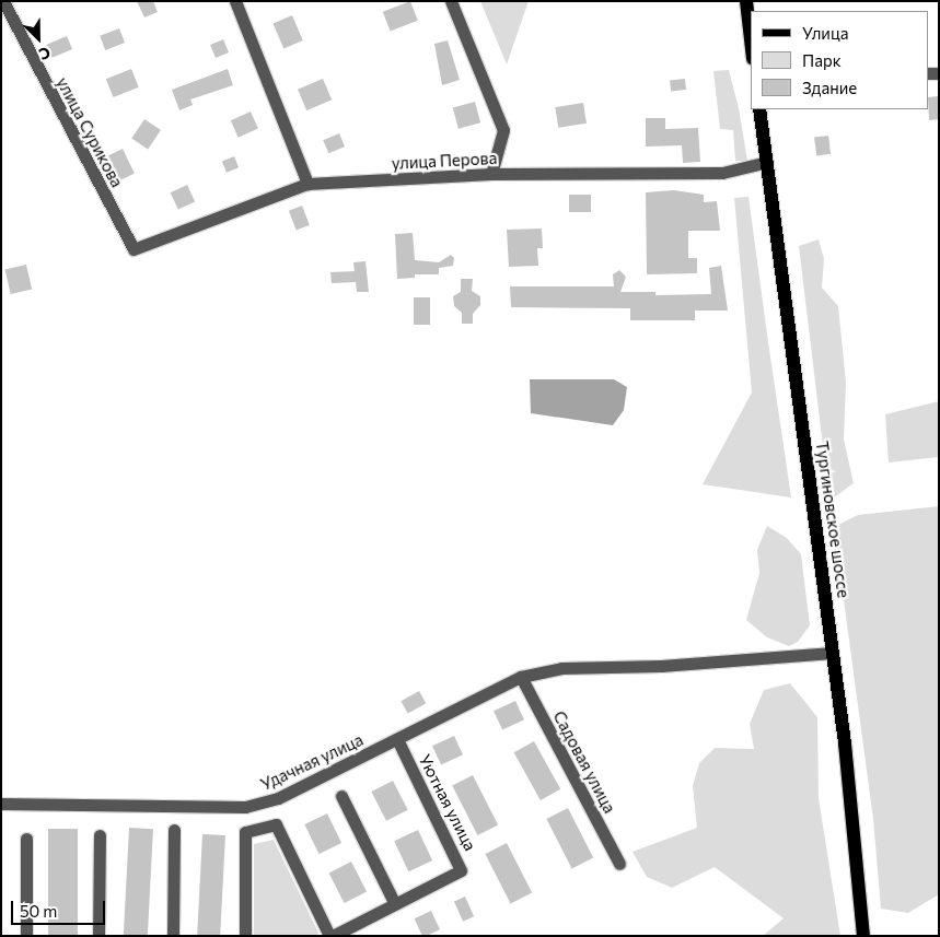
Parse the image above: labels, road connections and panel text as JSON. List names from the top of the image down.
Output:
{
  "streets": {
    "main road": ["Тургиновское шоссе"],
    "street": [
      "улица Сурикова",
      "улица Перова",
      "Удачная улица",
      "Садовая улица",
      "Уютная улица"
    ]
  },
  "crossings": [
    ["улица Сурикова", "улица Перова"],
    ["улица Перова", "Тургиновское шоссе"],
    ["Тургиновское шоссе", "Удачная улица"],
    ["Удачная улица", "Садовая улица"],
    ["Удачная улица", "Уютная улица"]
  ],
  "legend": ["Улица", "Парк", "Здание"],
  "scale_bar": "50 m",
  "north": "bottom right"
}
